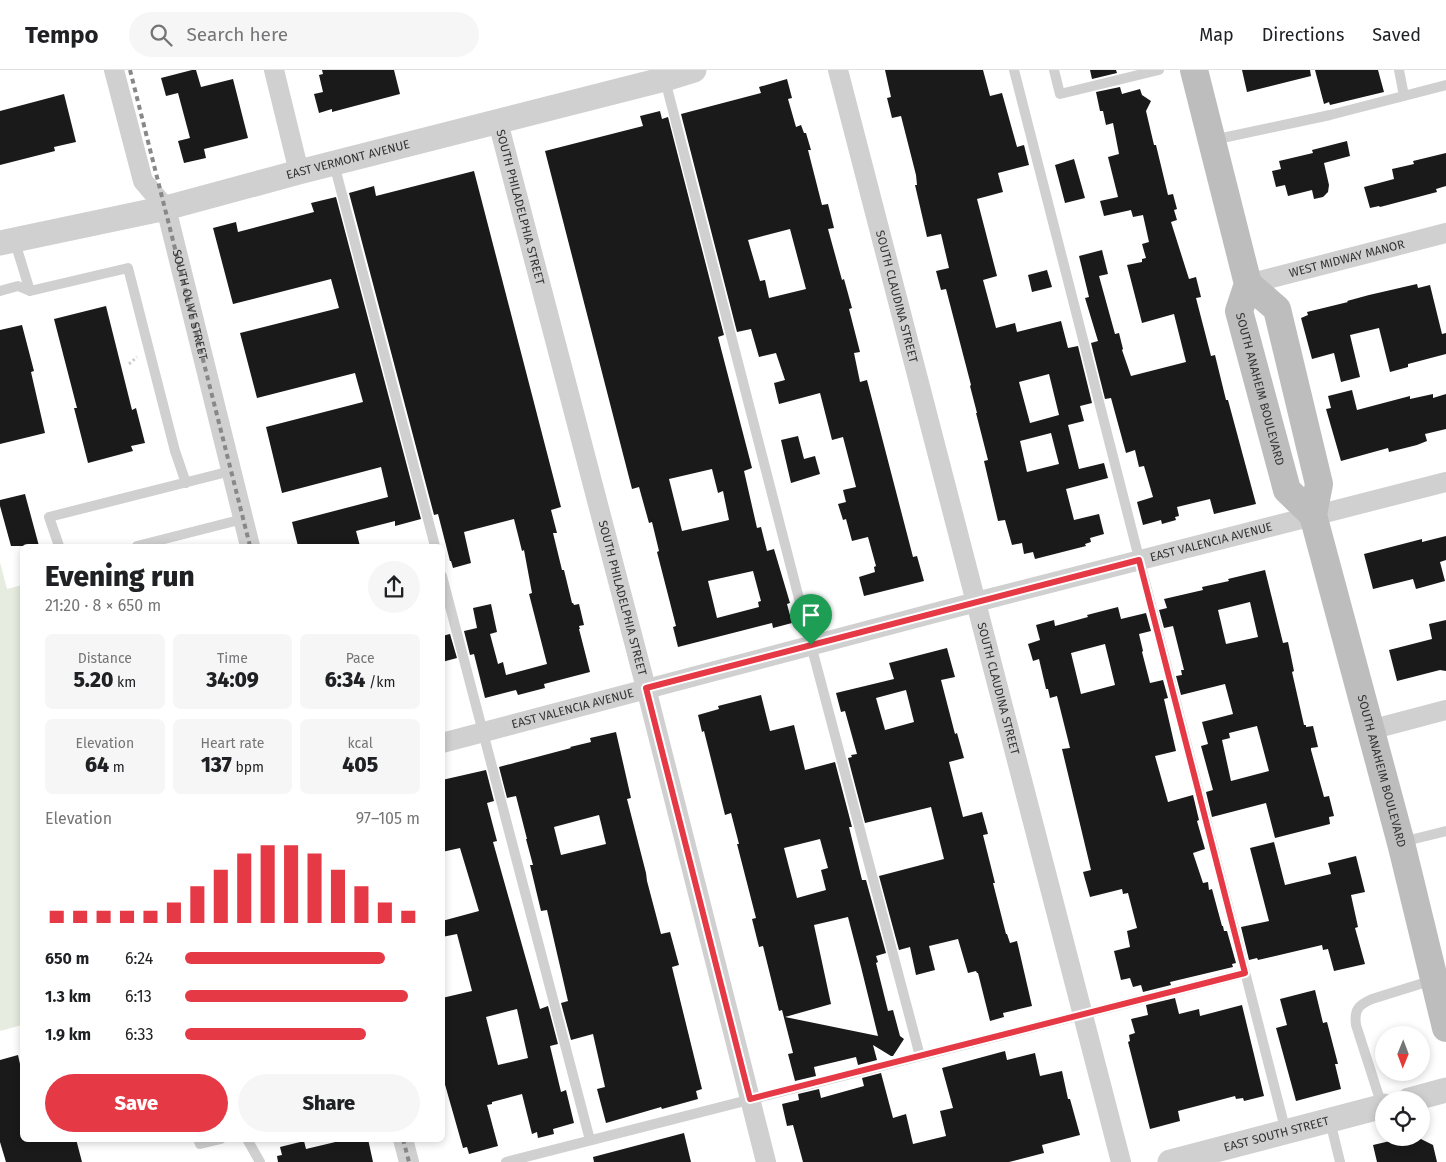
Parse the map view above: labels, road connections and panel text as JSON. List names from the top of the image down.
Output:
{
  "streets": {
    "main road": ["SOUTH ANAHEIM BOULEVARD"],
    "street": [
      "EAST VERMONT AVENUE",
      "SOUTH PHILADELPHIA STREET",
      "WEST MIDWAY MANOR",
      "SOUTH CLAUDINA STREET",
      "SOUTH OLIVE STREET",
      "EAST VALENCIA AVENUE",
      "EAST SOUTH STREET"
    ]
  },
  "crossings": [
    ["EAST VERMONT AVENUE", "SOUTH PHILADELPHIA STREET"],
    ["EAST VERMONT AVENUE", "SOUTH OLIVE STREET"],
    ["SOUTH PHILADELPHIA STREET", "EAST VALENCIA AVENUE"],
    ["WEST MIDWAY MANOR", "SOUTH ANAHEIM BOULEVARD"],
    ["SOUTH CLAUDINA STREET", "EAST VALENCIA AVENUE"],
    ["SOUTH ANAHEIM BOULEVARD", "EAST VALENCIA AVENUE"]
  ],
  "north": "bottom",
  "page": {
    "header": "Tempo",
    "search": "Search here",
    "nav": ["Map", "Directions", "Saved"],
    "heading": ["Evening run", "21:20 · 8 × 650 m"],
    "stats": [
      ["Distance", "5.20 km"],
      ["Time", "34:09"],
      ["Pace", "6:34 /km"],
      ["Elevation", "64 m"],
      ["Heart rate", "137 bpm"],
      ["kcal", "405"]
    ],
    "chart": ["Elevation", "97–105 m"],
    "list": [
      {
        "name": "650 m",
        "note": "6:24"
      },
      {
        "name": "1.3 km",
        "note": "6:13"
      },
      {
        "name": "1.9 km",
        "note": "6:33"
      }
    ],
    "buttons": ["Save", "Share"]
  }
}
